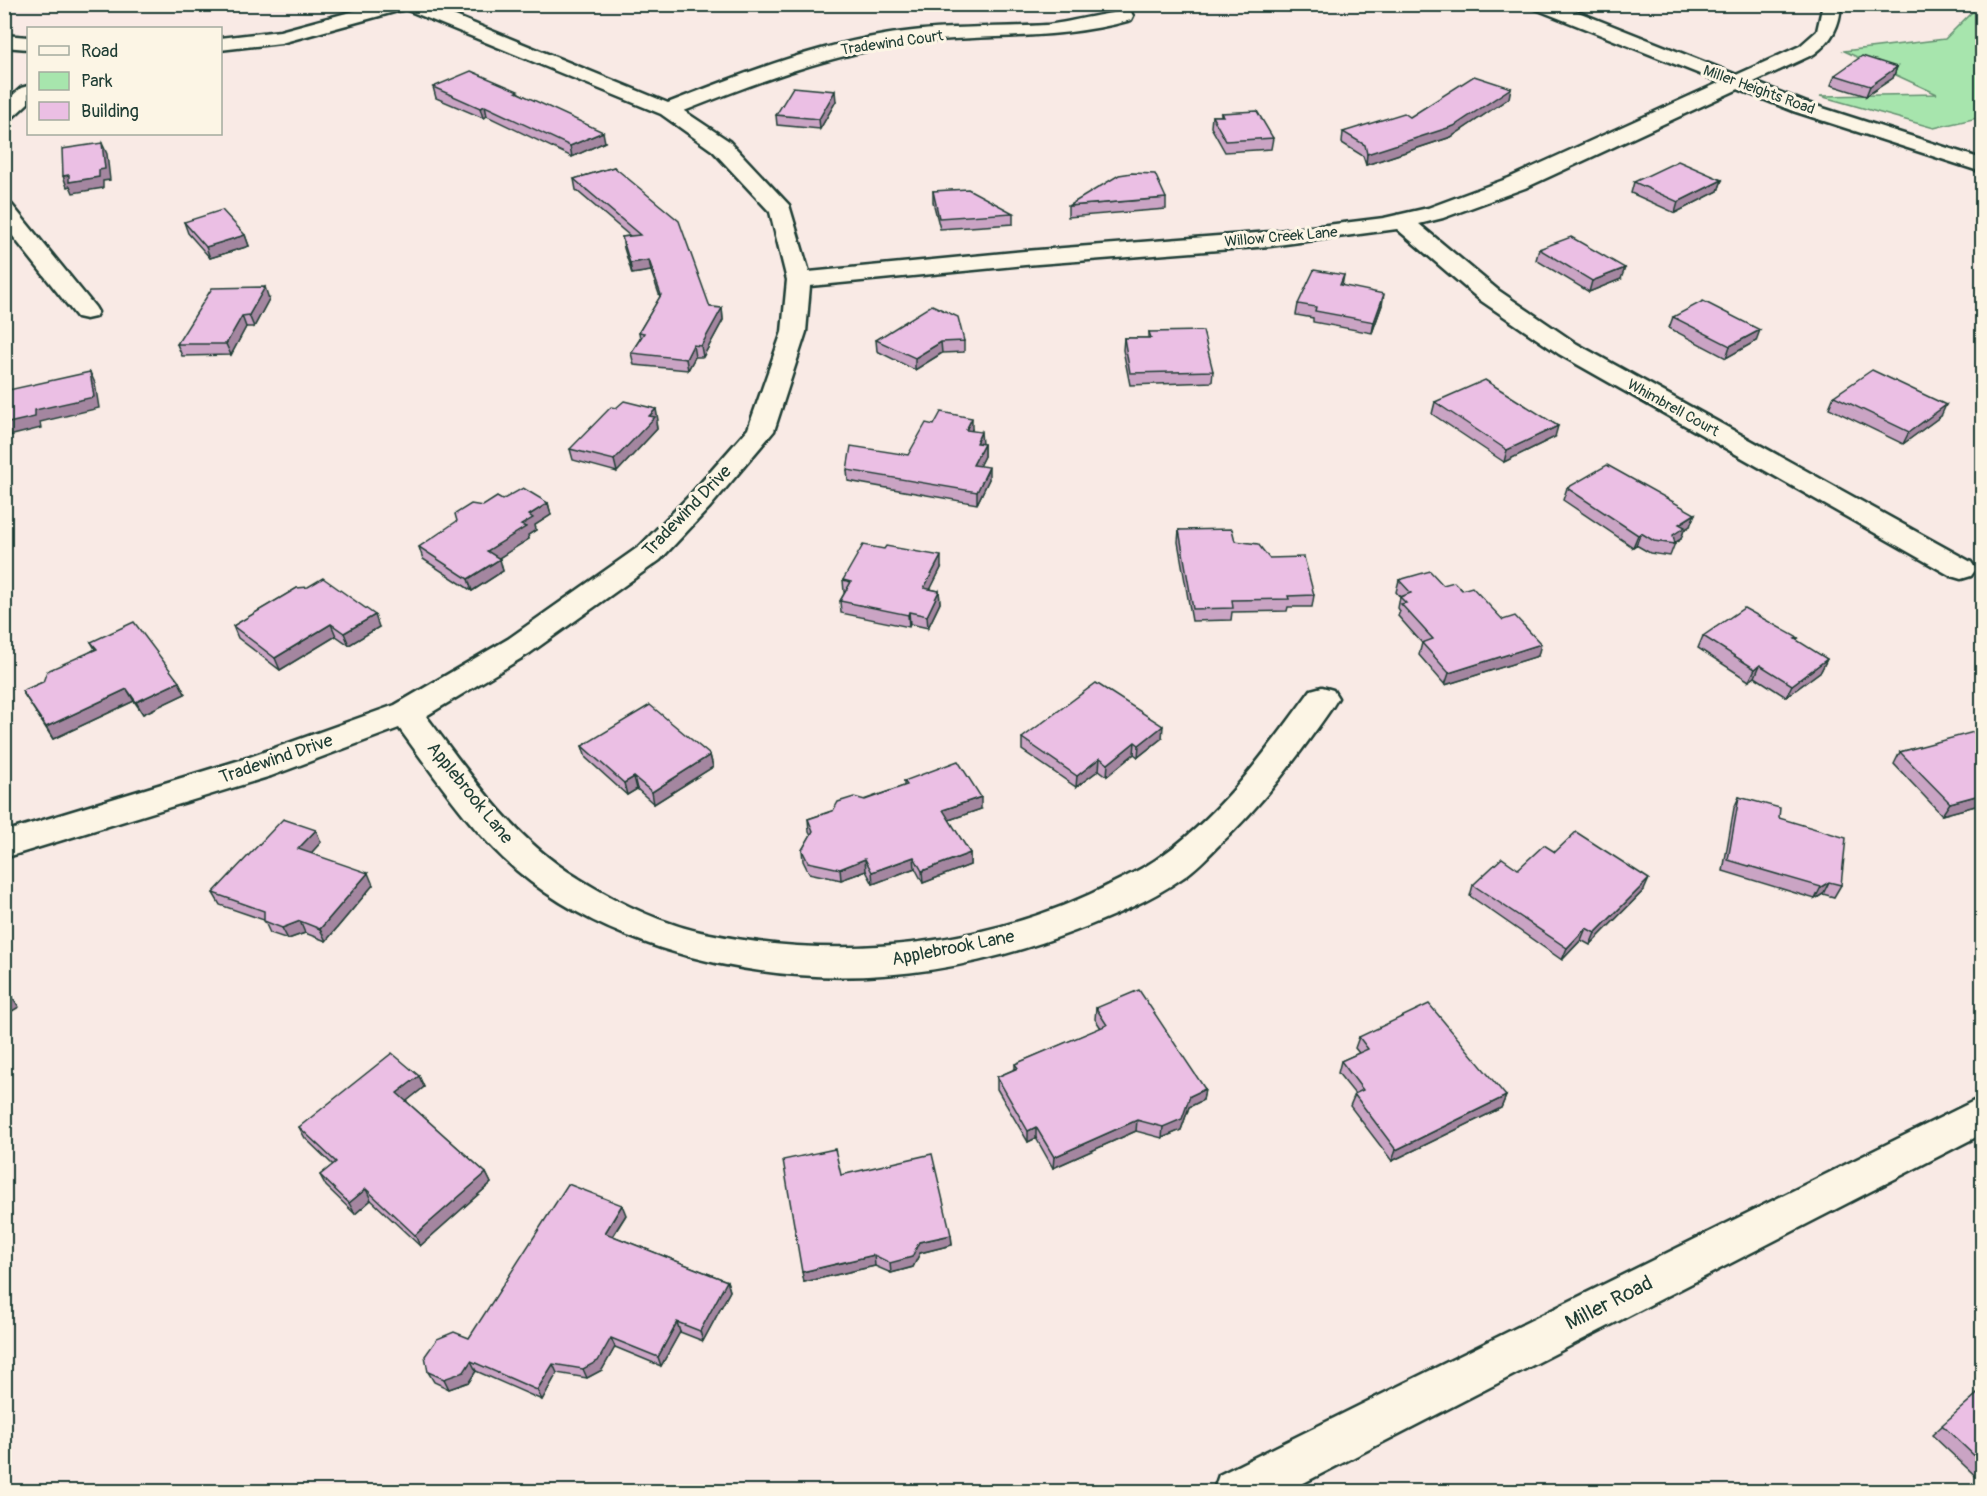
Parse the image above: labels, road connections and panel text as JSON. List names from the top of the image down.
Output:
{
  "streets": {
    "street": [
      "Tradewind Court",
      "Miller Heights Road",
      "Willow Creek Lane",
      "Whimbrell Court",
      "Tradewind Drive",
      "Applebrook Lane",
      "Miller Road"
    ]
  },
  "crossings": [
    ["Tradewind Court", "Tradewind Drive"],
    ["Miller Heights Road", "Willow Creek Lane"],
    ["Willow Creek Lane", "Whimbrell Court"],
    ["Willow Creek Lane", "Tradewind Drive"],
    ["Tradewind Drive", "Applebrook Lane"]
  ],
  "legend": ["Road", "Park", "Building"]
}
